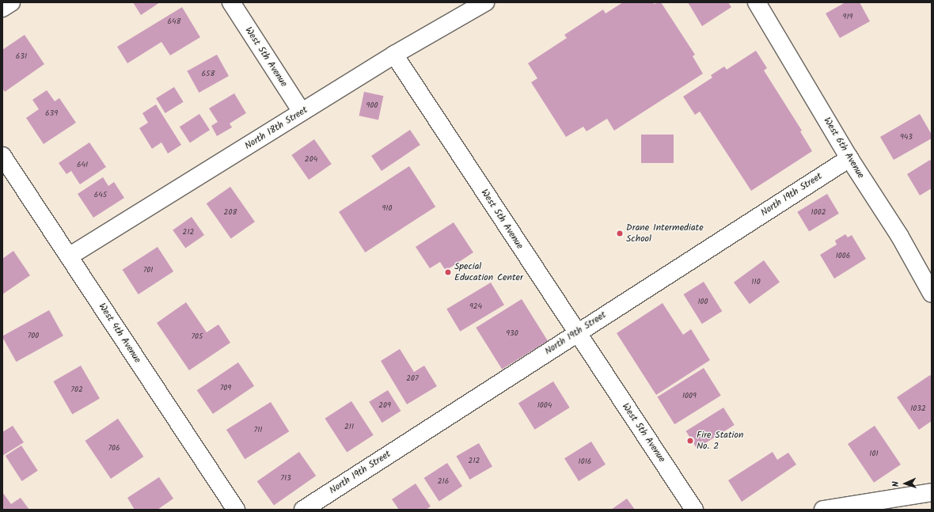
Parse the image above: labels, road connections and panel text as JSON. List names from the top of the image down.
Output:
{
  "streets": {
    "street": [
      "West 5th Avenue",
      "North 18th Street",
      "West 6th Avenue",
      "North 19th Street",
      "West 4th Avenue"
    ]
  },
  "crossings": [
    ["West 5th Avenue", "North 18th Street"],
    ["West 5th Avenue", "North 19th Street"],
    ["North 18th Street", "West 4th Avenue"],
    ["West 6th Avenue", "North 19th Street"]
  ],
  "places": ["Drane Intermediate School", "Special Education Center", "Fire Station No. 2"],
  "house_numbers": [
    "919",
    "648",
    "631",
    "658",
    "900",
    "639",
    "943",
    "204",
    "641",
    "645",
    "910",
    "208",
    "1002",
    "212",
    "1006",
    "701",
    "110",
    "100",
    "924",
    "930",
    "700",
    "705",
    "207",
    "709",
    "702",
    "1009",
    "209",
    "1004",
    "1032",
    "211",
    "711",
    "706",
    "101",
    "212",
    "1016",
    "713",
    "216"
  ],
  "north": "left"
}
